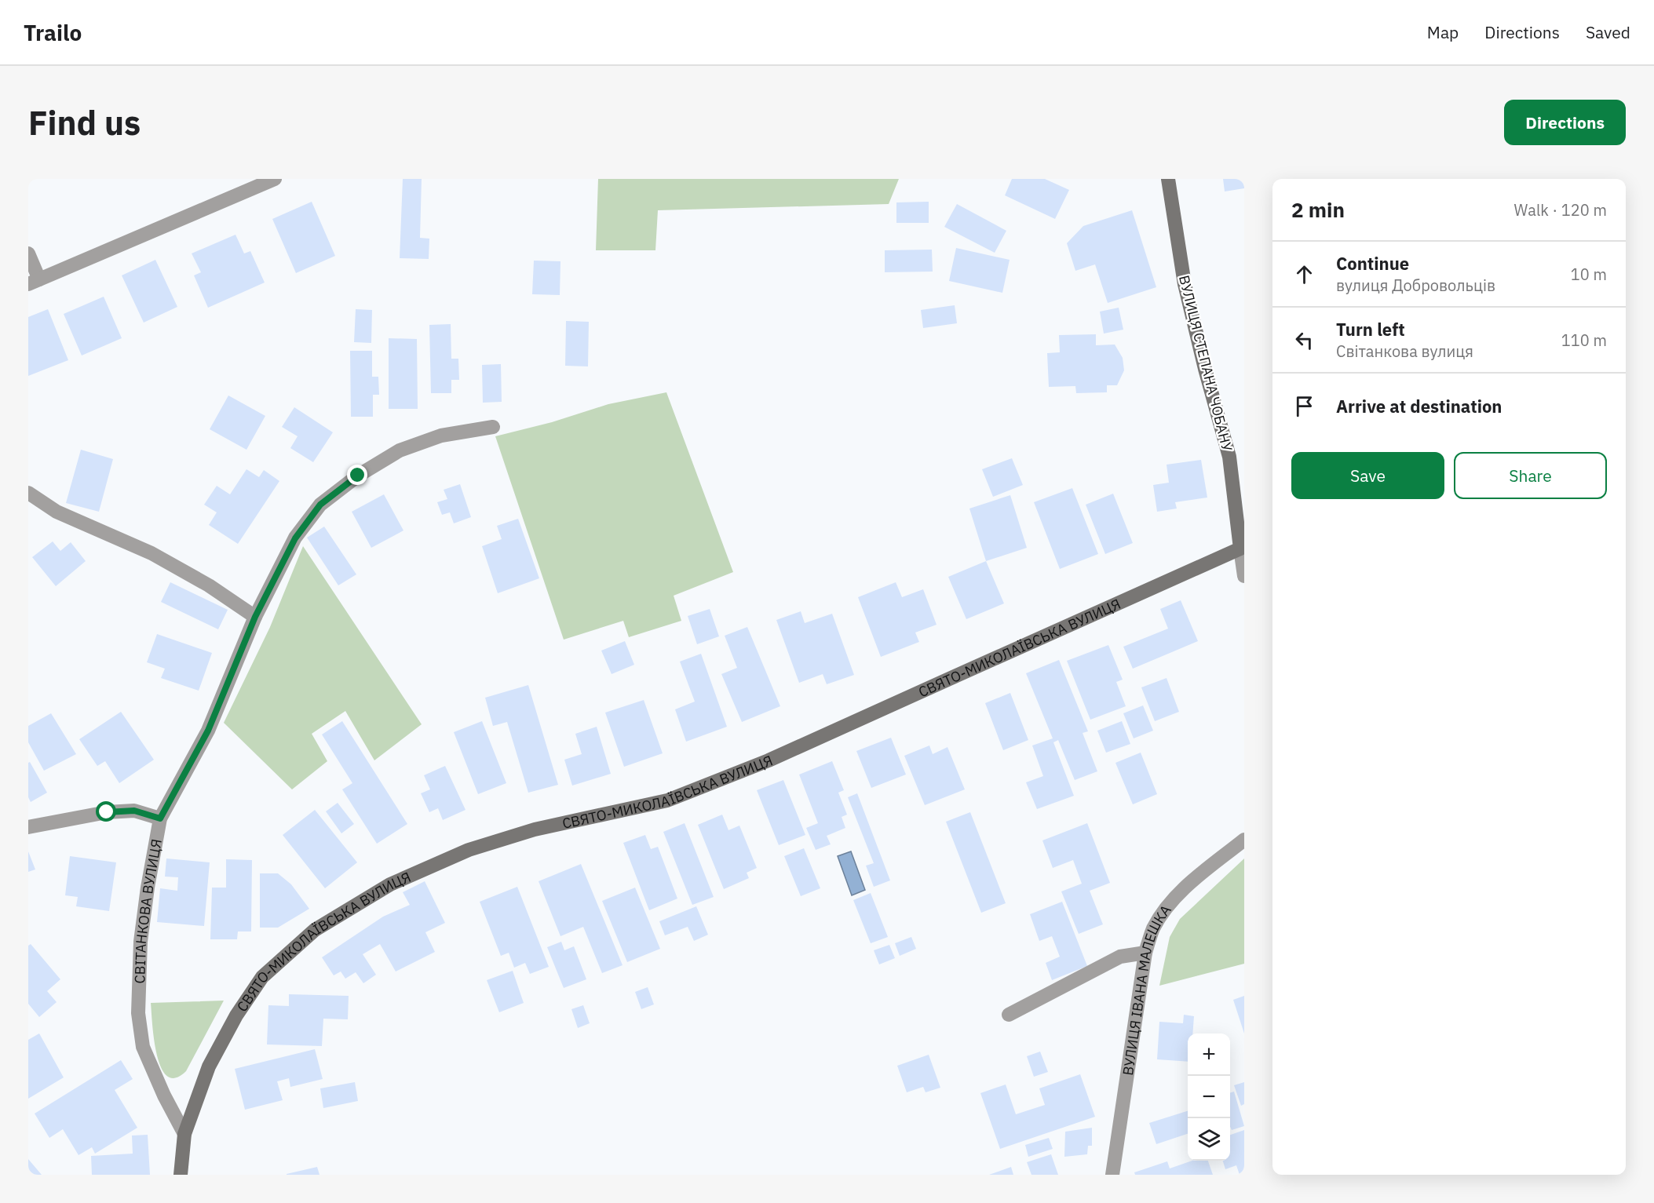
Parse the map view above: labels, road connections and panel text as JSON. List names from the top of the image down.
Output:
{
  "streets": {
    "street": [
      "ВУЛИЦЯ СТЕПАНА ЧОБАНУ",
      "СВЯТО-МИКОЛАЇВСЬКА ВУЛИЦЯ",
      "СВІТАНКОВА ВУЛИЦЯ",
      "ВУЛИЦЯ ІВАНА МАЛЕШКА"
    ]
  },
  "crossings": [
    ["ВУЛИЦЯ СТЕПАНА ЧОБАНУ", "СВЯТО-МИКОЛАЇВСЬКА ВУЛИЦЯ"],
    ["СВЯТО-МИКОЛАЇВСЬКА ВУЛИЦЯ", "СВІТАНКОВА ВУЛИЦЯ"]
  ],
  "page": {
    "header": "Trailo",
    "nav": ["Map", "Directions", "Saved"],
    "buttons": [
      "Directions",
      ["Save", "Share"]
    ],
    "title": "Find us",
    "heading": ["2 min", "Walk · 120 m"],
    "list": [
      ["Continue", "вулиця Добровольців", "10 m"],
      ["Turn left", "Світанкова вулиця", "110 m"],
      "Arrive at destination"
    ],
    "map_buttons": ["+", "−"]
  }
}
